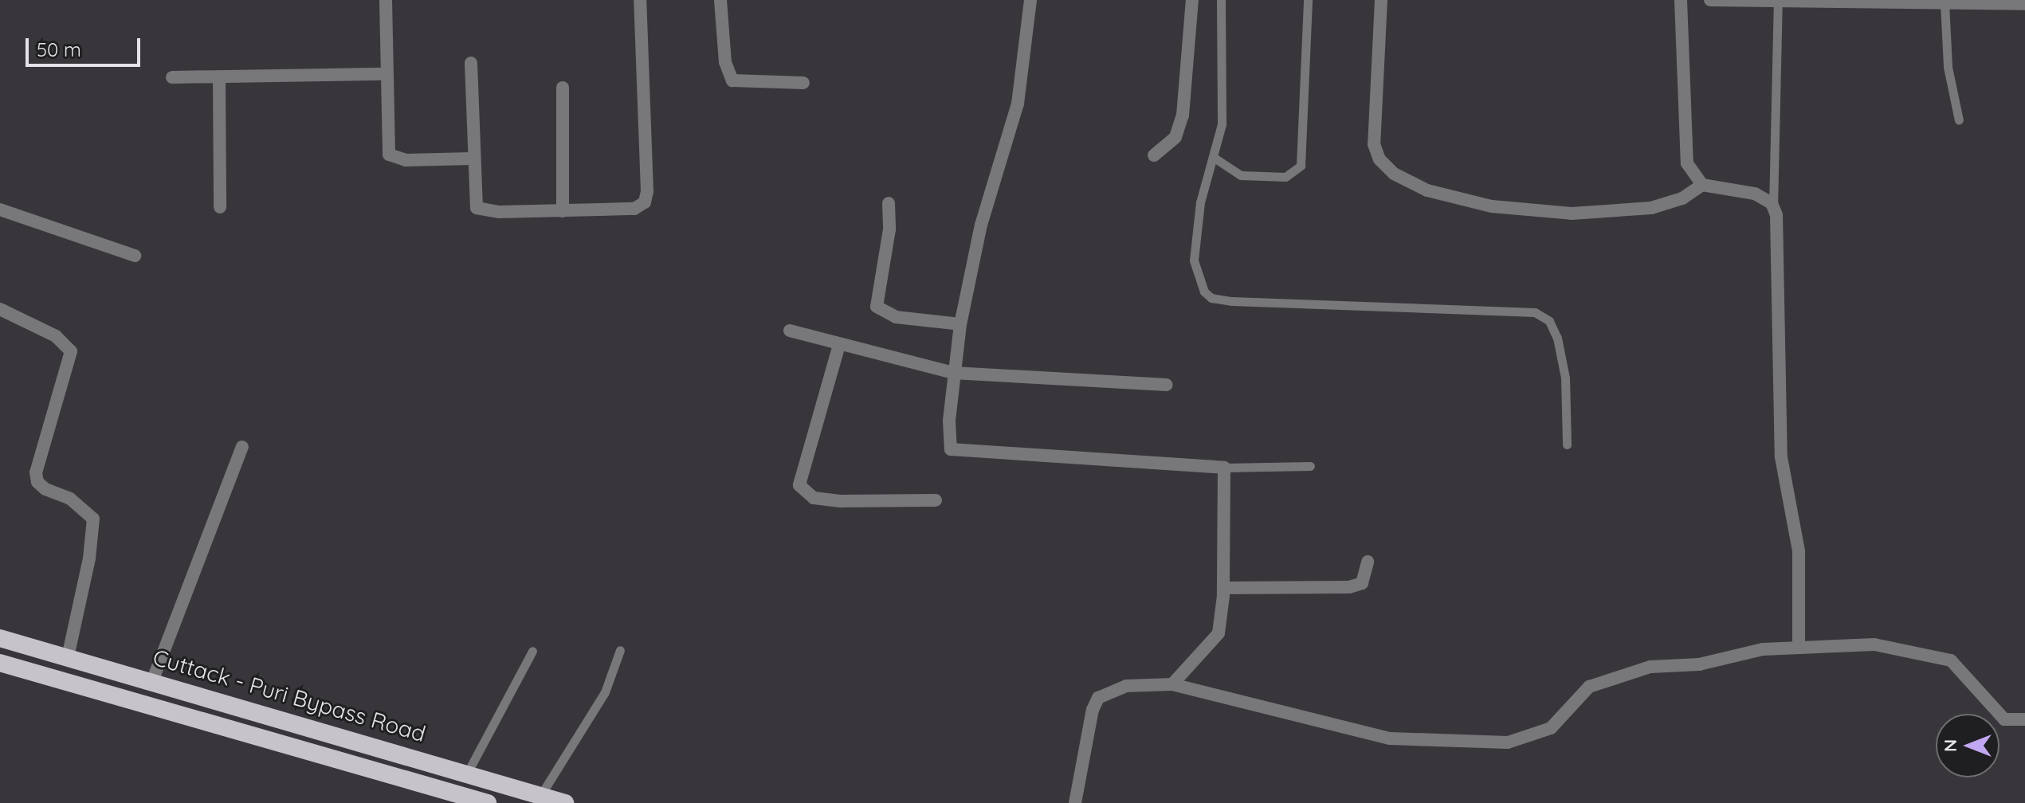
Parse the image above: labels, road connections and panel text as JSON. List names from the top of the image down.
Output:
{
  "streets": {
    "highway": ["Cuttack - Puri Bypass Road"]
  },
  "scale_bar": "50 m",
  "north": "left"
}
